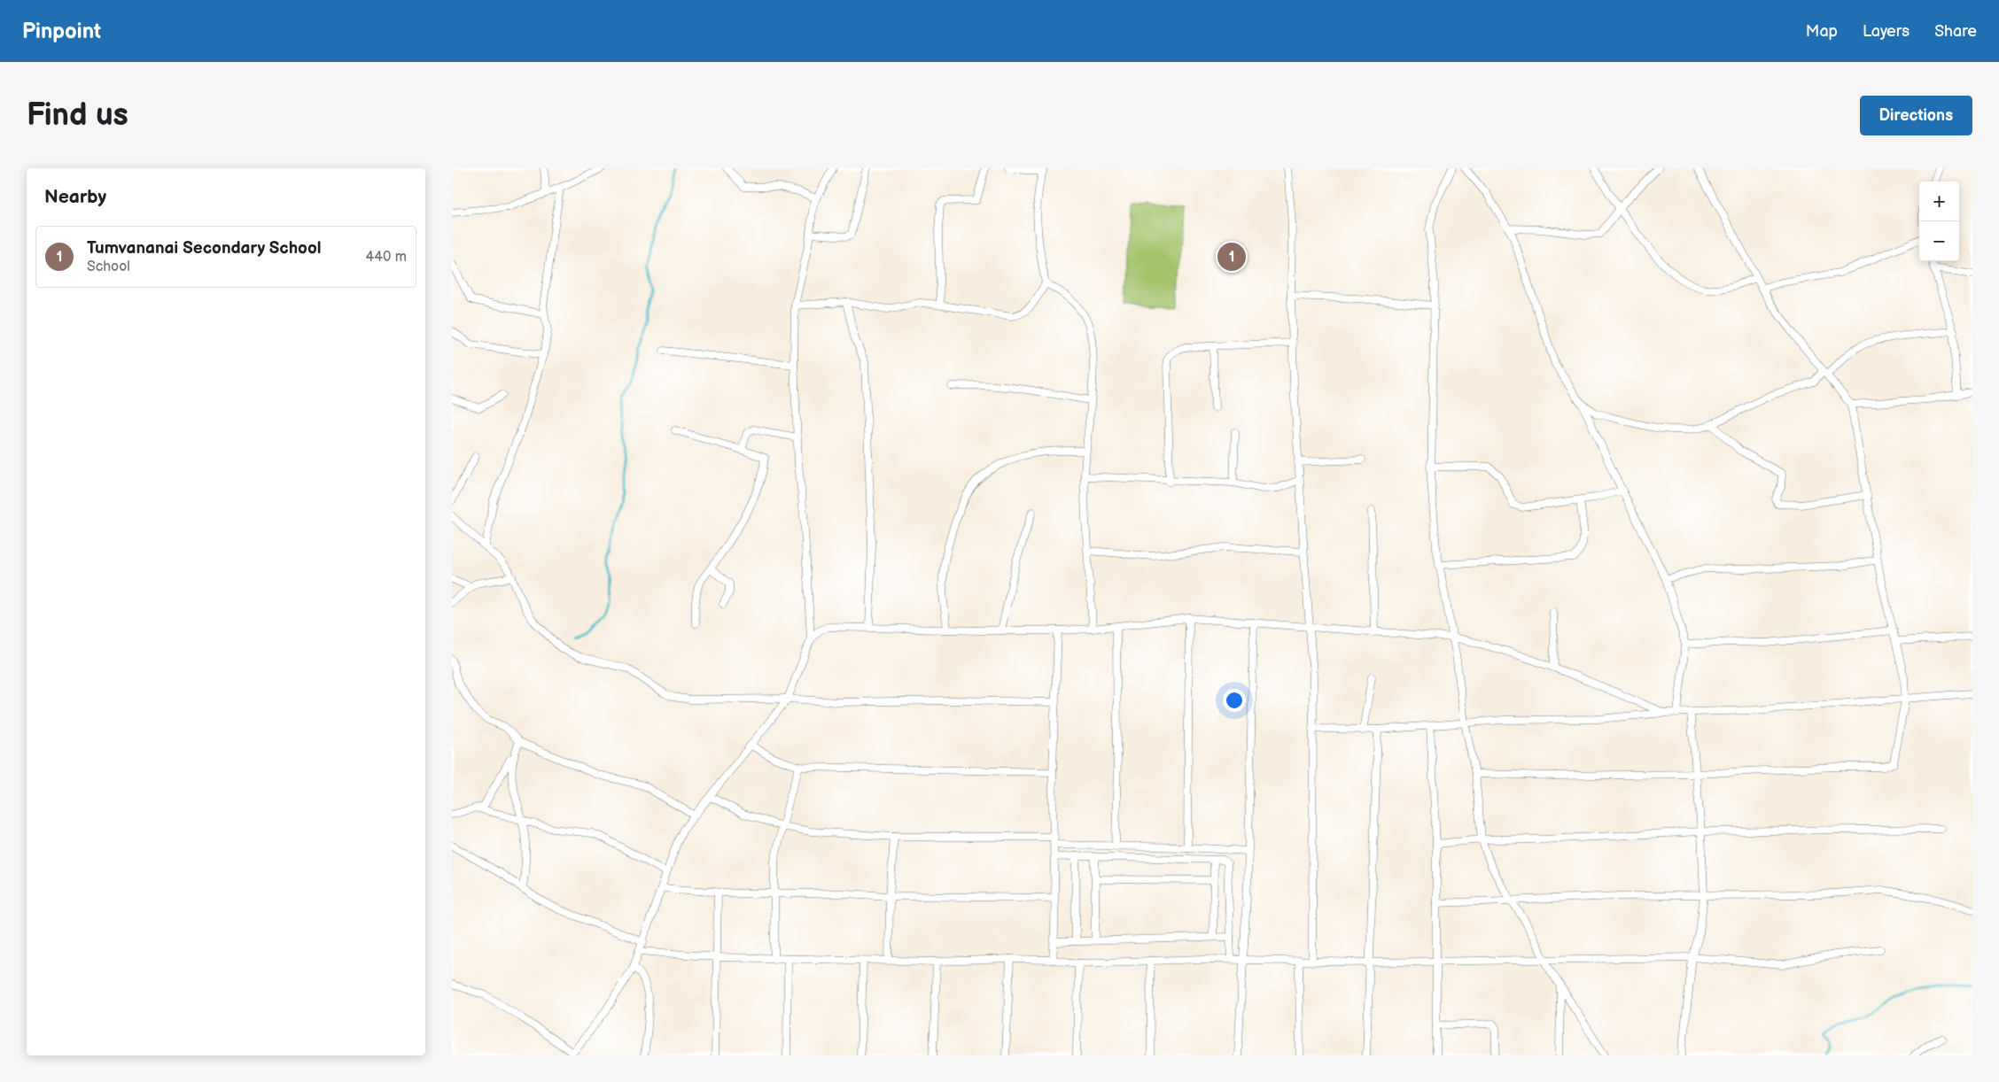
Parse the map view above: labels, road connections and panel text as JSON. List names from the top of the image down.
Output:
{
  "page": {
    "header": "Pinpoint",
    "nav": ["Map", "Layers", "Share"],
    "buttons": "Directions",
    "title": "Find us",
    "heading": "Nearby",
    "map_buttons": ["+", "−"],
    "list": [
      {
        "mark": "1",
        "name": "Tumvananai Secondary School",
        "note": "School",
        "value": "440 m"
      }
    ],
    "pins": "1"
  }
}
